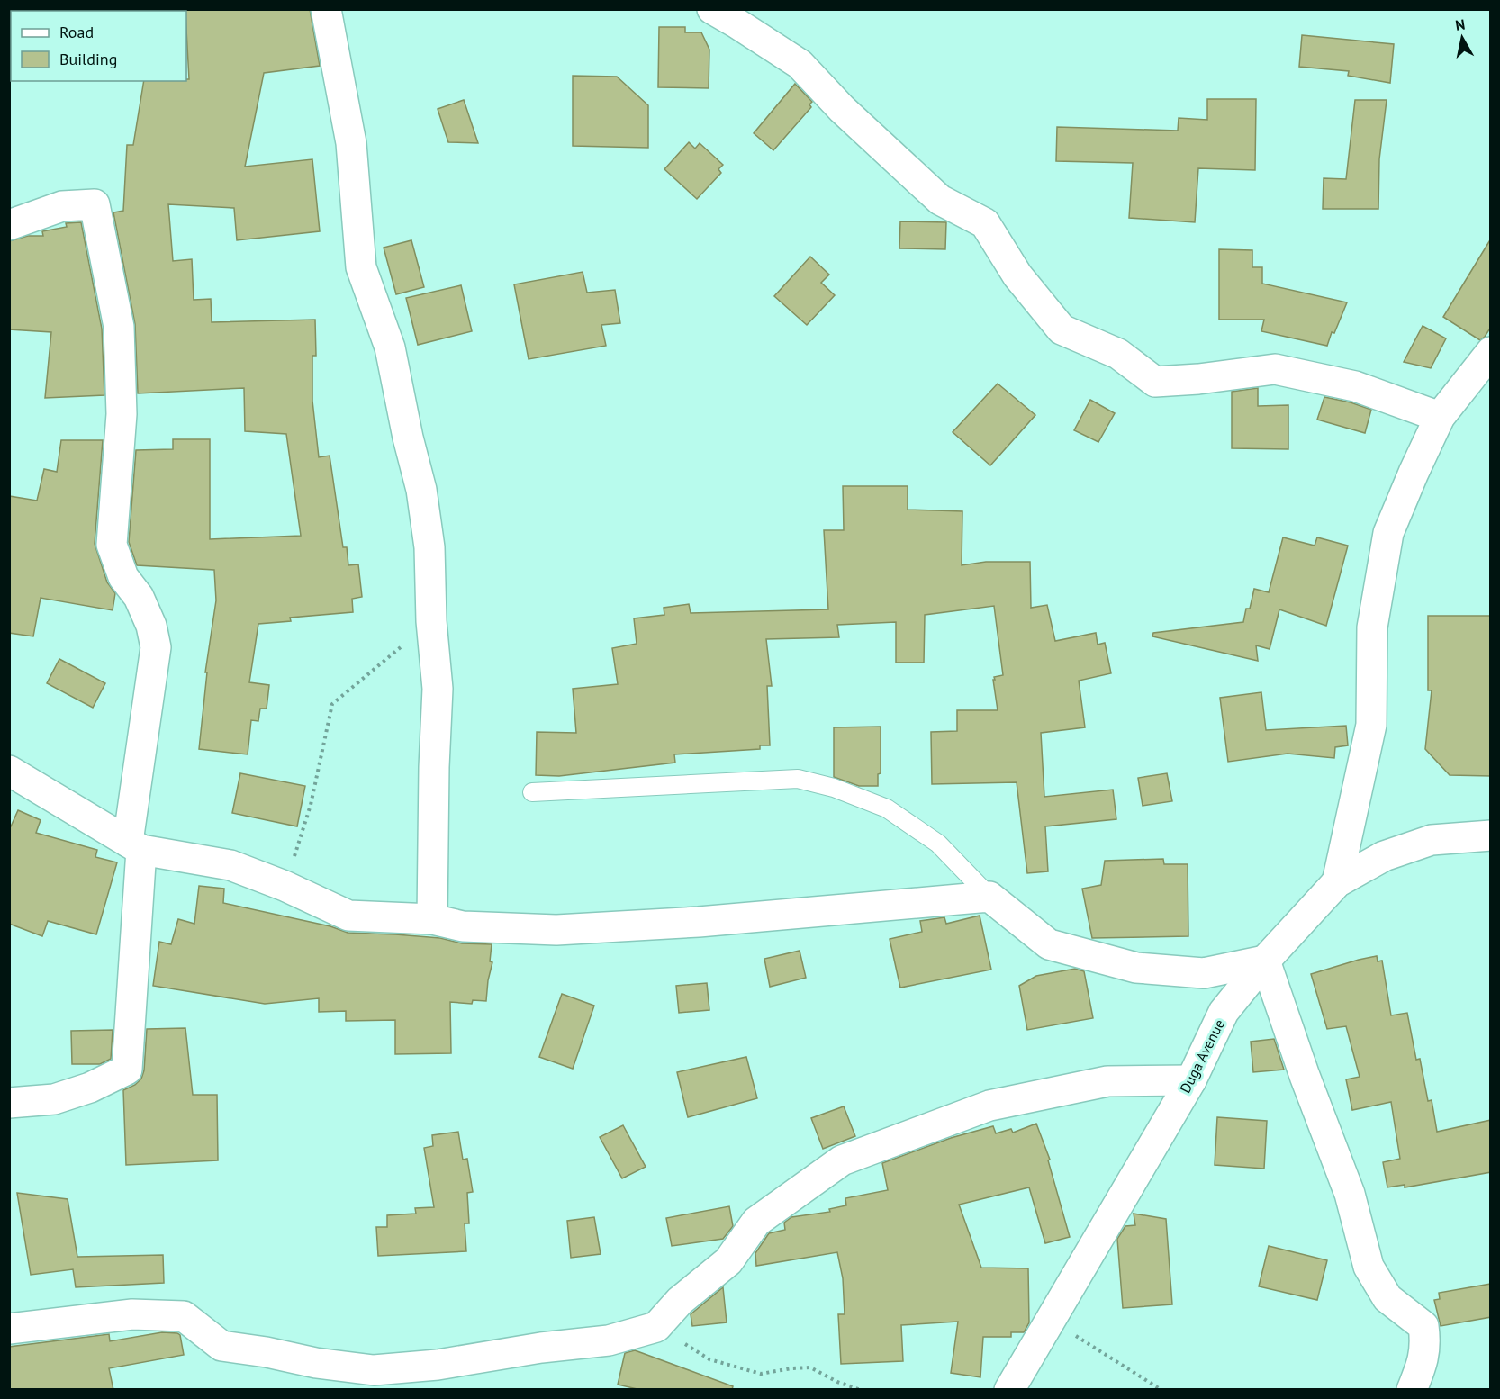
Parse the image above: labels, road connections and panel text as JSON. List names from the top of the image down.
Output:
{
  "streets": {
    "street": ["Duga Avenue"]
  },
  "legend": ["Road", "Building"],
  "north": "top"
}
